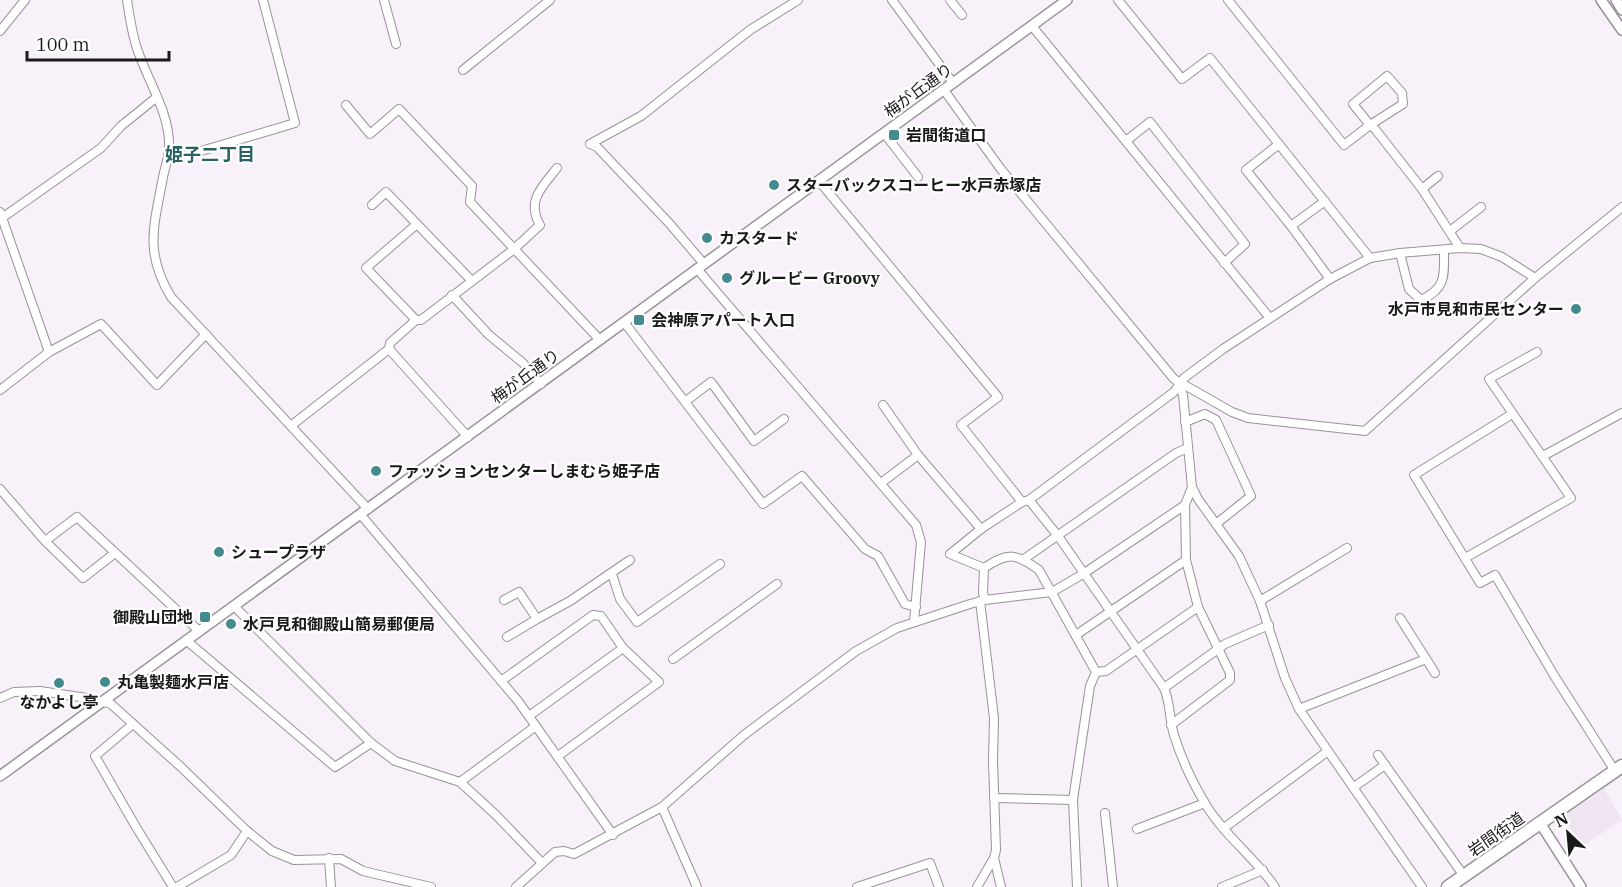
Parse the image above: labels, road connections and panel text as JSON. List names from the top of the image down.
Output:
{
  "streets": {
    "main road": ["岩間街道"],
    "street": ["梅が丘通り"]
  },
  "districts": ["姫子二丁目"],
  "places": {
    "transit": ["岩間街道口", "会神原アパート入口", "御殿山団地"],
    "other": [
      "スターバックスコーヒー水戸赤塚店",
      "カスタード",
      "グルービー Groovy",
      "水戸市見和市民センター",
      "ファッションセンターしまむら姫子店",
      "シュープラザ",
      "水戸見和御殿山簡易郵便局",
      "丸亀製麺水戸店",
      "なかよし亭"
    ]
  },
  "scale_bar": "100 m",
  "north": "top left"
}
